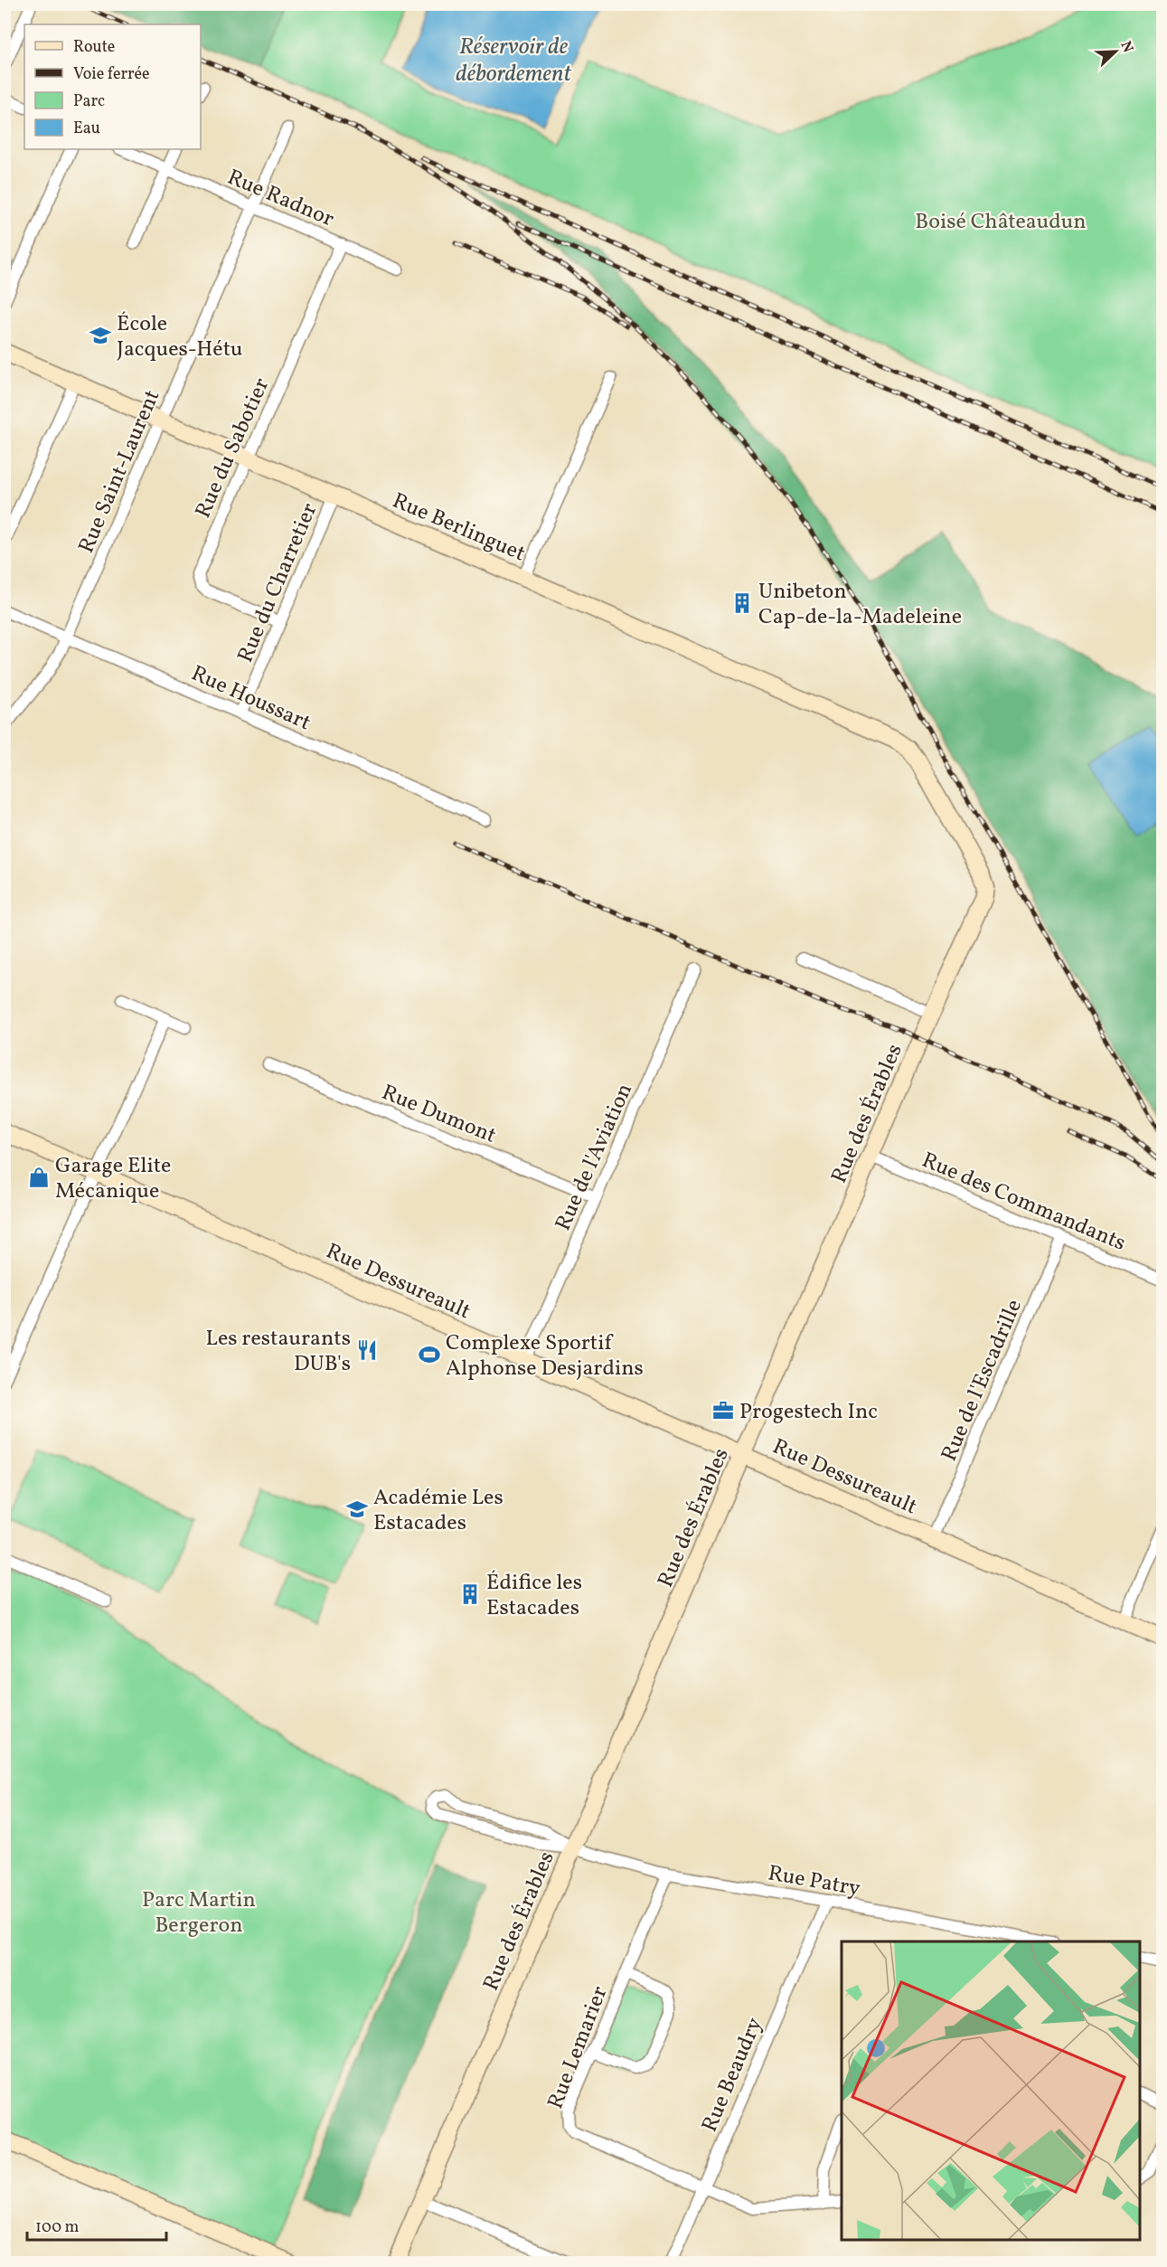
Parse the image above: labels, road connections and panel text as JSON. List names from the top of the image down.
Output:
{
  "streets": {
    "street": [
      "Rue Radnor",
      "Rue du Sabotier",
      "Rue Saint-Laurent",
      "Rue Berlinguet",
      "Rue du Charretier",
      "Rue Houssart",
      "Rue Dumont",
      "Rue des Érables",
      "Rue de l'Aviation",
      "Rue des Commandants",
      "Rue Dessureault",
      "Rue de l'Escadrille",
      "Rue Patry",
      "Rue Lemarier",
      "Rue Beaudry"
    ]
  },
  "crossings": [
    ["Rue Radnor", "Rue du Sabotier"],
    ["Rue Radnor", "Rue Saint-Laurent"],
    ["Rue du Sabotier", "Rue Berlinguet"],
    ["Rue du Sabotier", "Rue du Charretier"],
    ["Rue Saint-Laurent", "Rue Berlinguet"],
    ["Rue Saint-Laurent", "Rue Houssart"],
    ["Rue Berlinguet", "Rue du Charretier"],
    ["Rue Berlinguet", "Rue des Érables"],
    ["Rue du Charretier", "Rue Houssart"],
    ["Rue Dumont", "Rue de l'Aviation"],
    ["Rue des Érables", "Rue des Commandants"],
    ["Rue des Érables", "Rue Dessureault"],
    ["Rue des Érables", "Rue Patry"],
    ["Rue de l'Aviation", "Rue Dessureault"],
    ["Rue des Commandants", "Rue de l'Escadrille"],
    ["Rue Dessureault", "Rue de l'Escadrille"],
    ["Rue Patry", "Rue Lemarier"],
    ["Rue Patry", "Rue Beaudry"],
    ["Rue Lemarier", "Rue Beaudry"]
  ],
  "water": ["Réservoir de débordement"],
  "parks": ["Boisé Châteaudun", "Parc Martin Bergeron"],
  "places": {
    "school or university": ["École Jacques-Hétu", "Académie Les Estacades"],
    "building": ["Unibeton Cap-de-la-Madeleine", "Édifice les Estacades"],
    "shop": ["Garage Elite Mécanique"],
    "restaurant": ["Les restaurants DUB's"],
    "sports": ["Complexe Sportif Alphonse Desjardins"],
    "office": ["Progestech Inc"]
  },
  "legend": [
    "Route",
    "Voie ferrée",
    "Parc",
    "Eau"
  ],
  "scale_bar": "100 m",
  "north": "top right"
}
